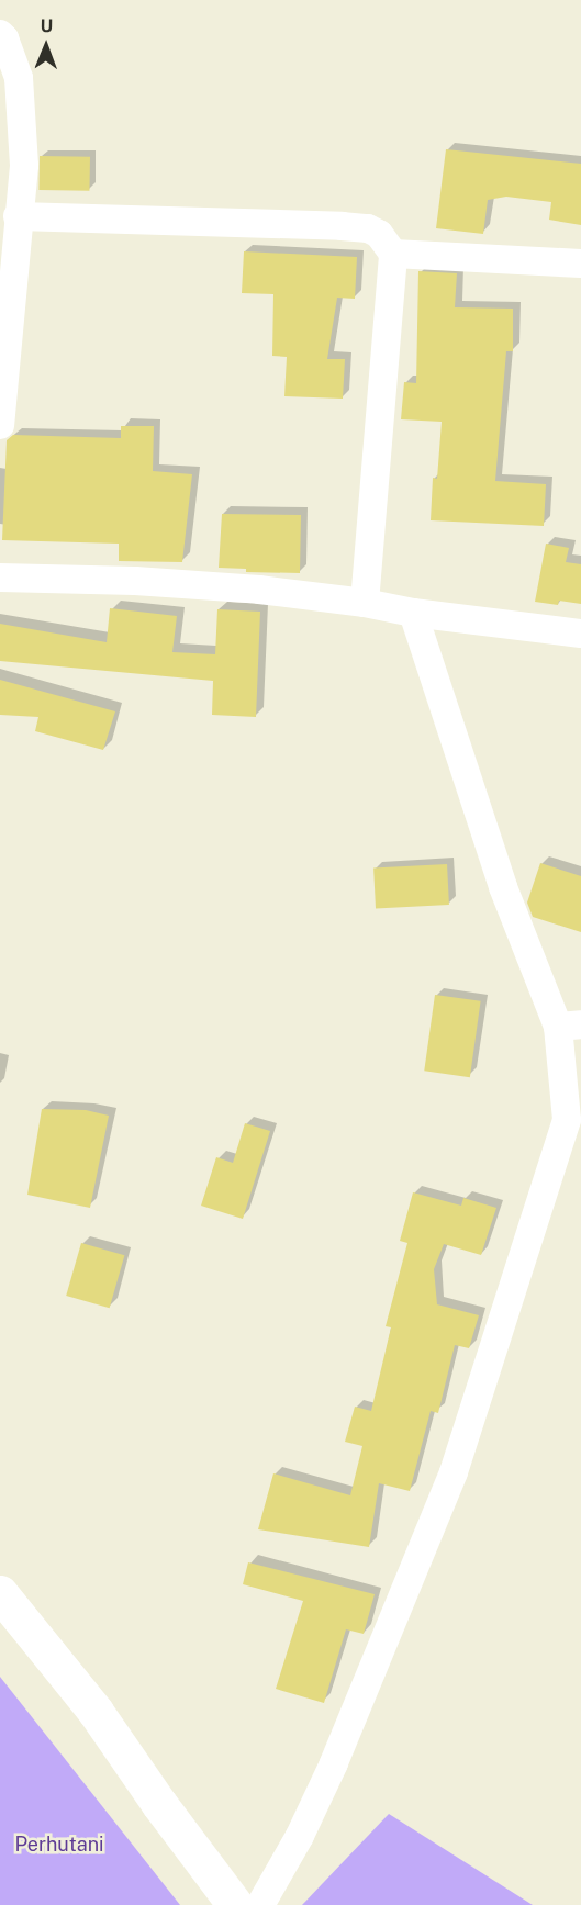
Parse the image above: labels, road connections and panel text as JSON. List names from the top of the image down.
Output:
{
  "parks": ["Perhutani"],
  "north": "top"
}
